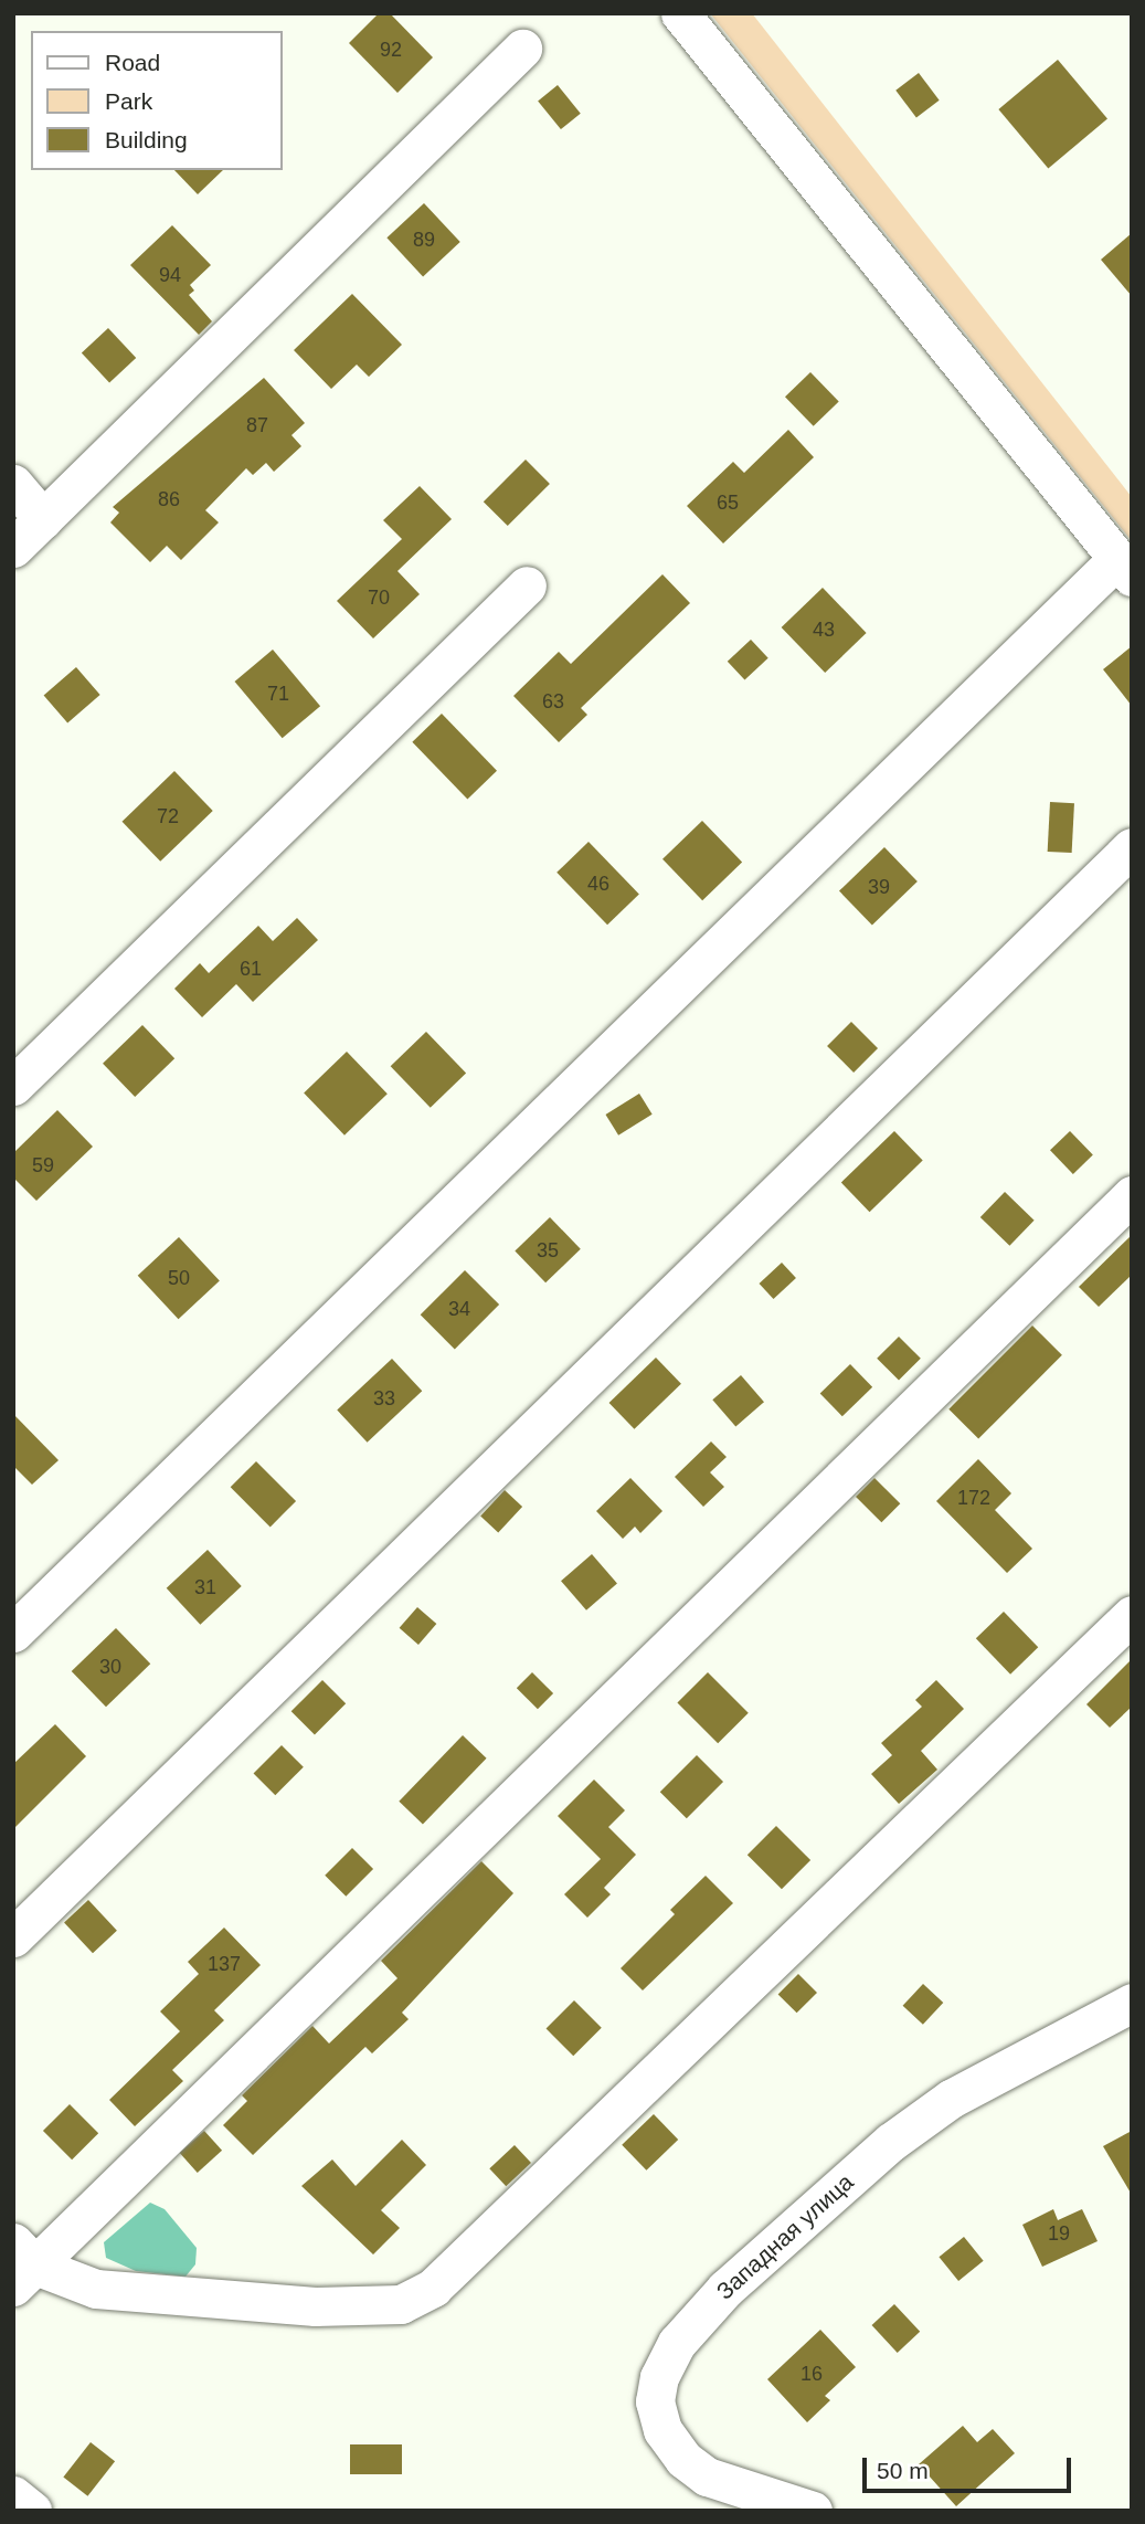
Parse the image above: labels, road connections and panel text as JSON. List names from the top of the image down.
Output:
{
  "streets": {
    "street": ["Западная улица"]
  },
  "house_numbers": [
    "92",
    "89",
    "94",
    "87",
    "86",
    "65",
    "70",
    "43",
    "71",
    "63",
    "72",
    "46",
    "39",
    "61",
    "59",
    "35",
    "50",
    "34",
    "33",
    "172",
    "31",
    "30",
    "137",
    "19",
    "16"
  ],
  "legend": ["Road", "Park", "Building"],
  "scale_bar": "50 m"
}
